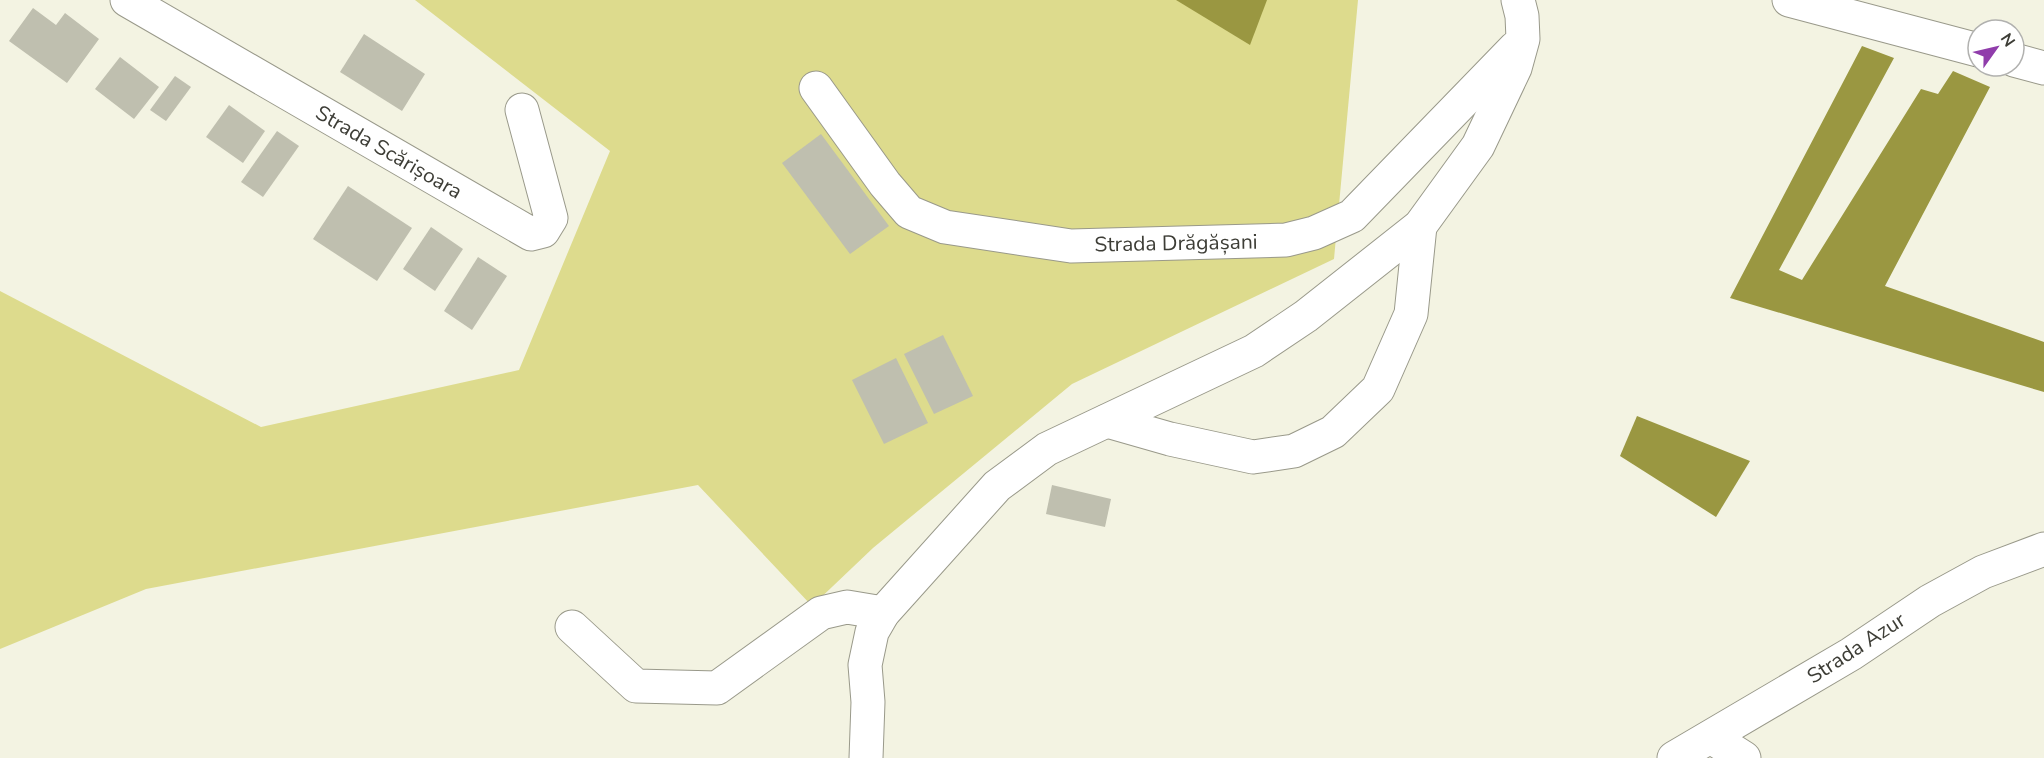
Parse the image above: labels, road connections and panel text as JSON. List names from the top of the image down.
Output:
{
  "streets": {
    "street": ["Strada Scărișoara", "Strada Drăgășani", "Strada Azur"]
  },
  "north": "top right"
}
